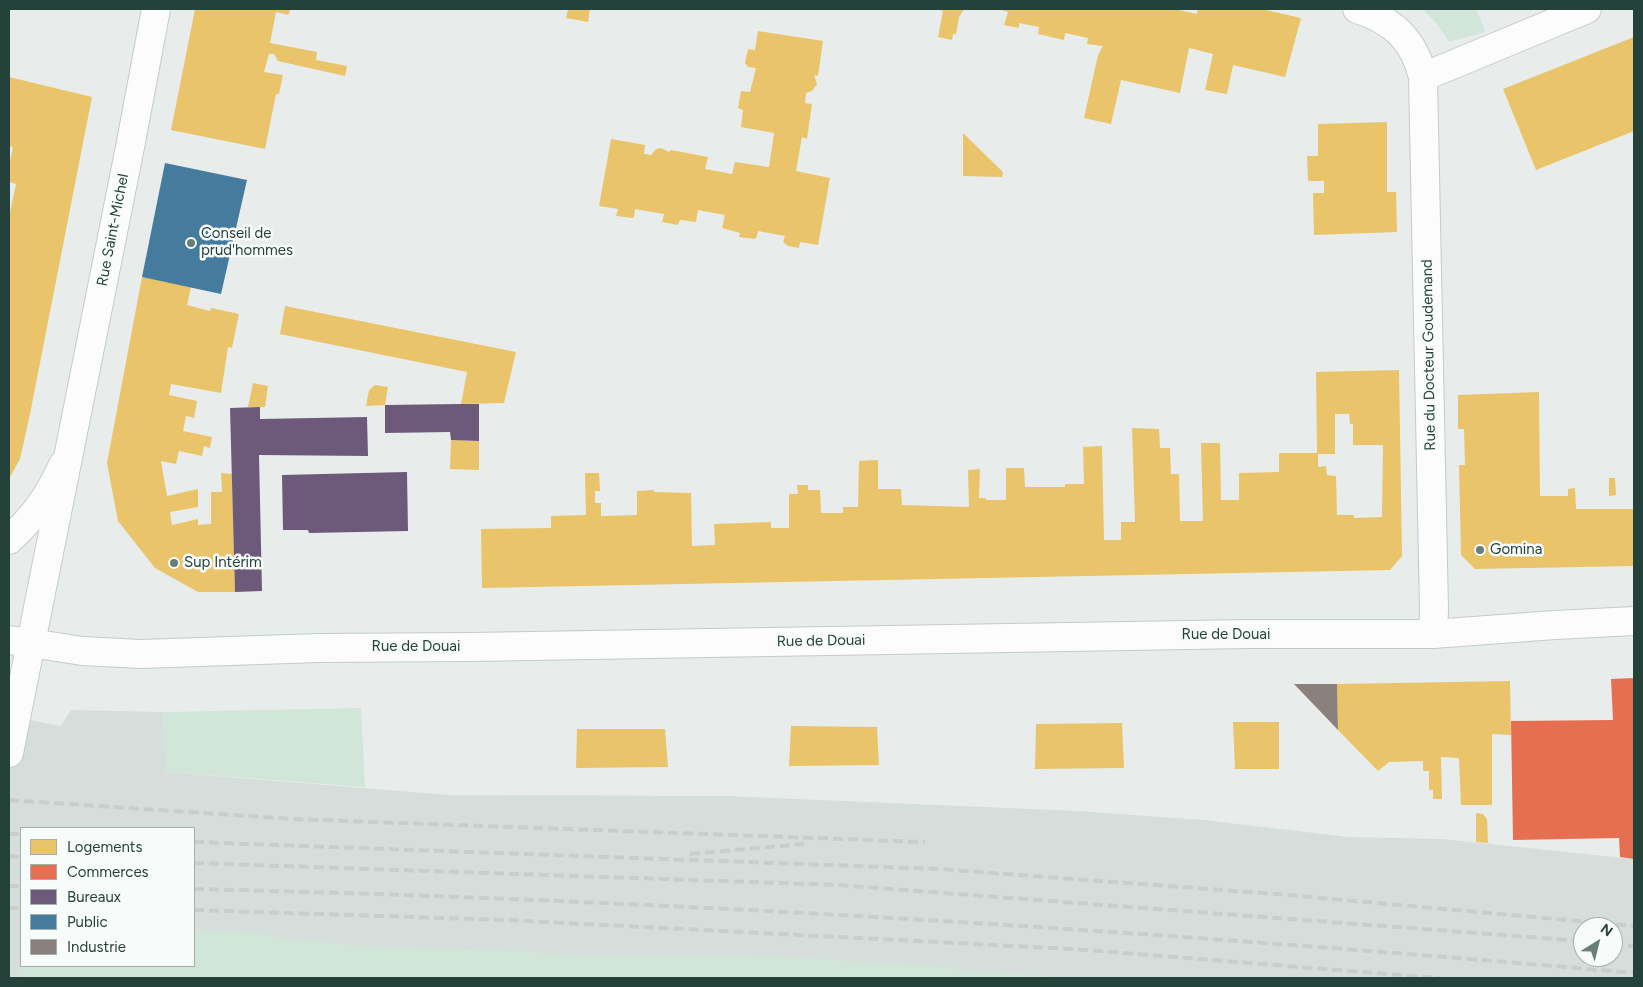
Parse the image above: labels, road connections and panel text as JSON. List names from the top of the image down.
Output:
{
  "streets": {
    "street": ["Rue Saint-Michel", "Rue du Docteur Goudemand", "Rue de Douai"]
  },
  "crossings": [
    ["Rue Saint-Michel", "Rue de Douai"],
    ["Rue du Docteur Goudemand", "Rue de Douai"]
  ],
  "places": ["Conseil de prud'hommes", "Gomina", "Sup Intérim"],
  "legend": [
    "Logements",
    "Commerces",
    "Bureaux",
    "Public",
    "Industrie"
  ],
  "north": "top right"
}
